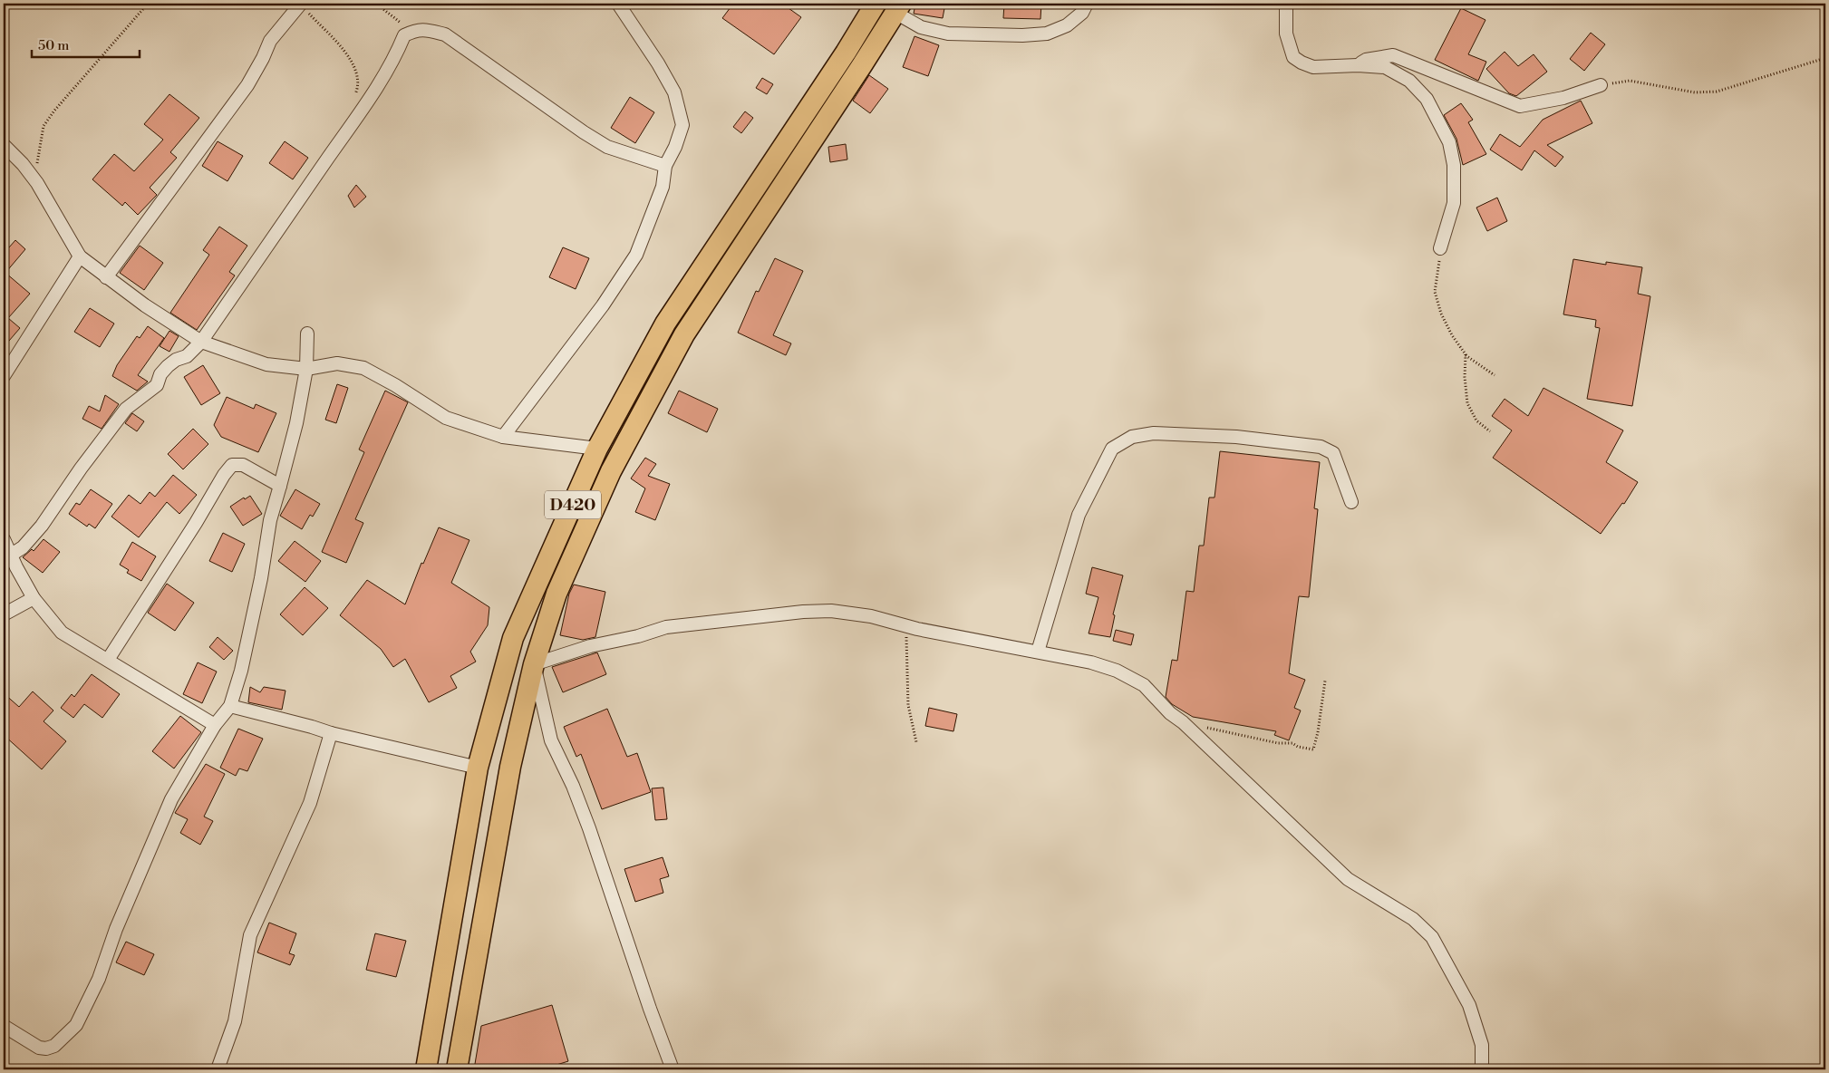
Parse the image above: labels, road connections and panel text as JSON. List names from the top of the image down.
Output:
{
  "streets": {
    "highway": ["D420"]
  },
  "scale_bar": "50 m"
}
